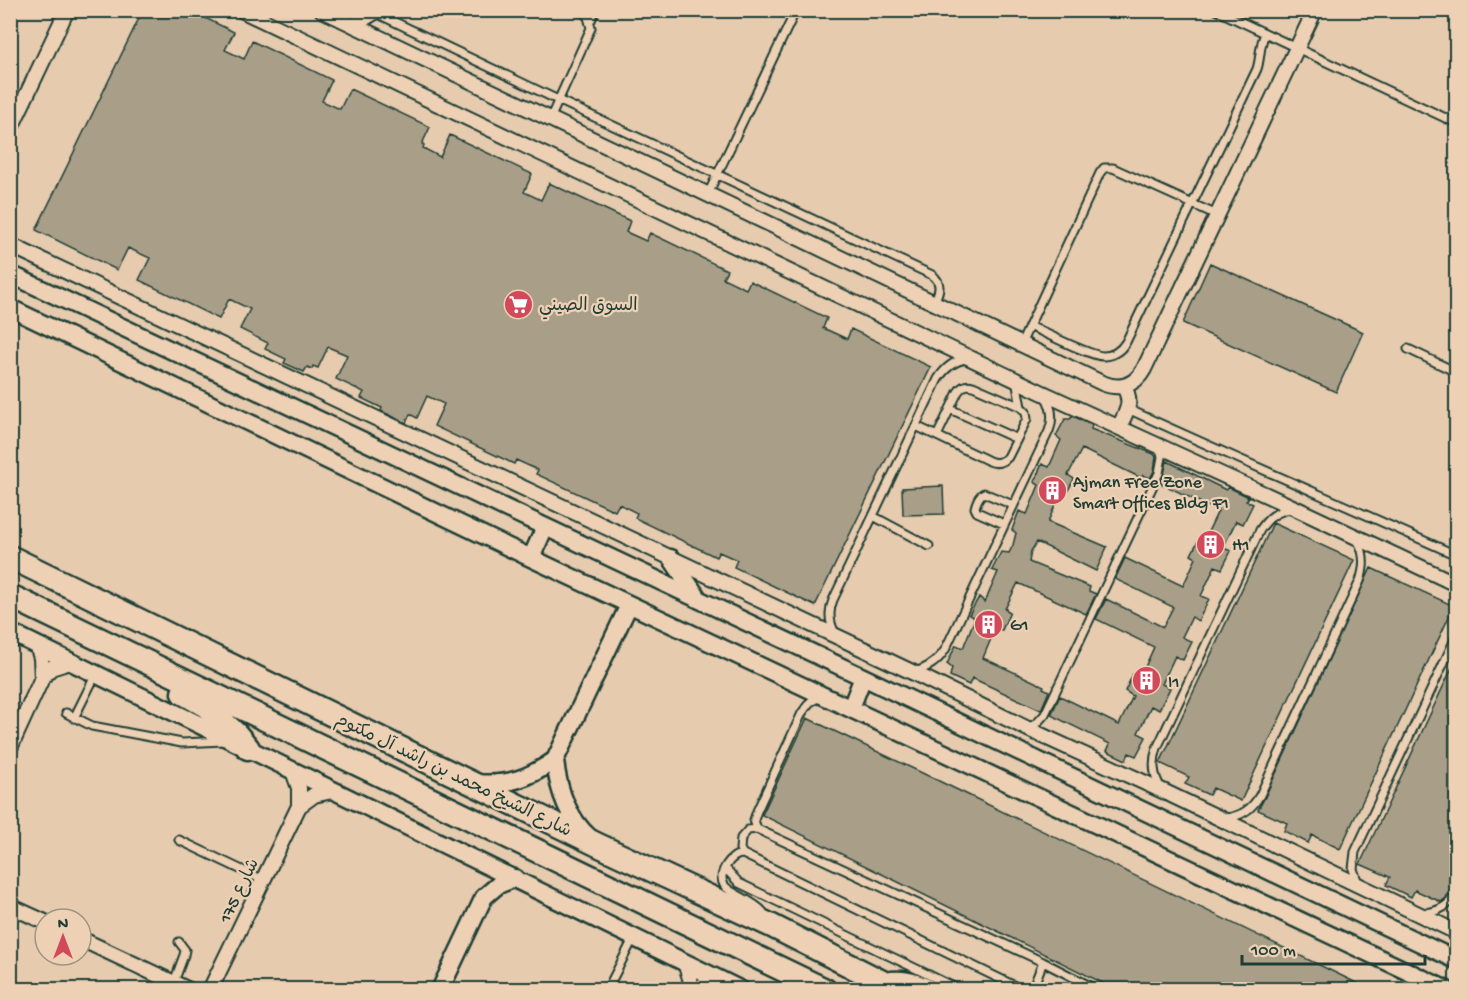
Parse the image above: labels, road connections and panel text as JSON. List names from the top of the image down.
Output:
{
  "streets": {
    "highway": ["شارع الشيخ محمد بن راشد آل مكتوم"],
    "street": ["شارع 175"]
  },
  "places": {
    "supermarket": ["السوق الصيني"],
    "building": [
      "Ajman Free Zone Smart Offices Bldg F1",
      "H1",
      "G1",
      "I1"
    ]
  },
  "scale_bar": "100 m",
  "north": "top"
}
